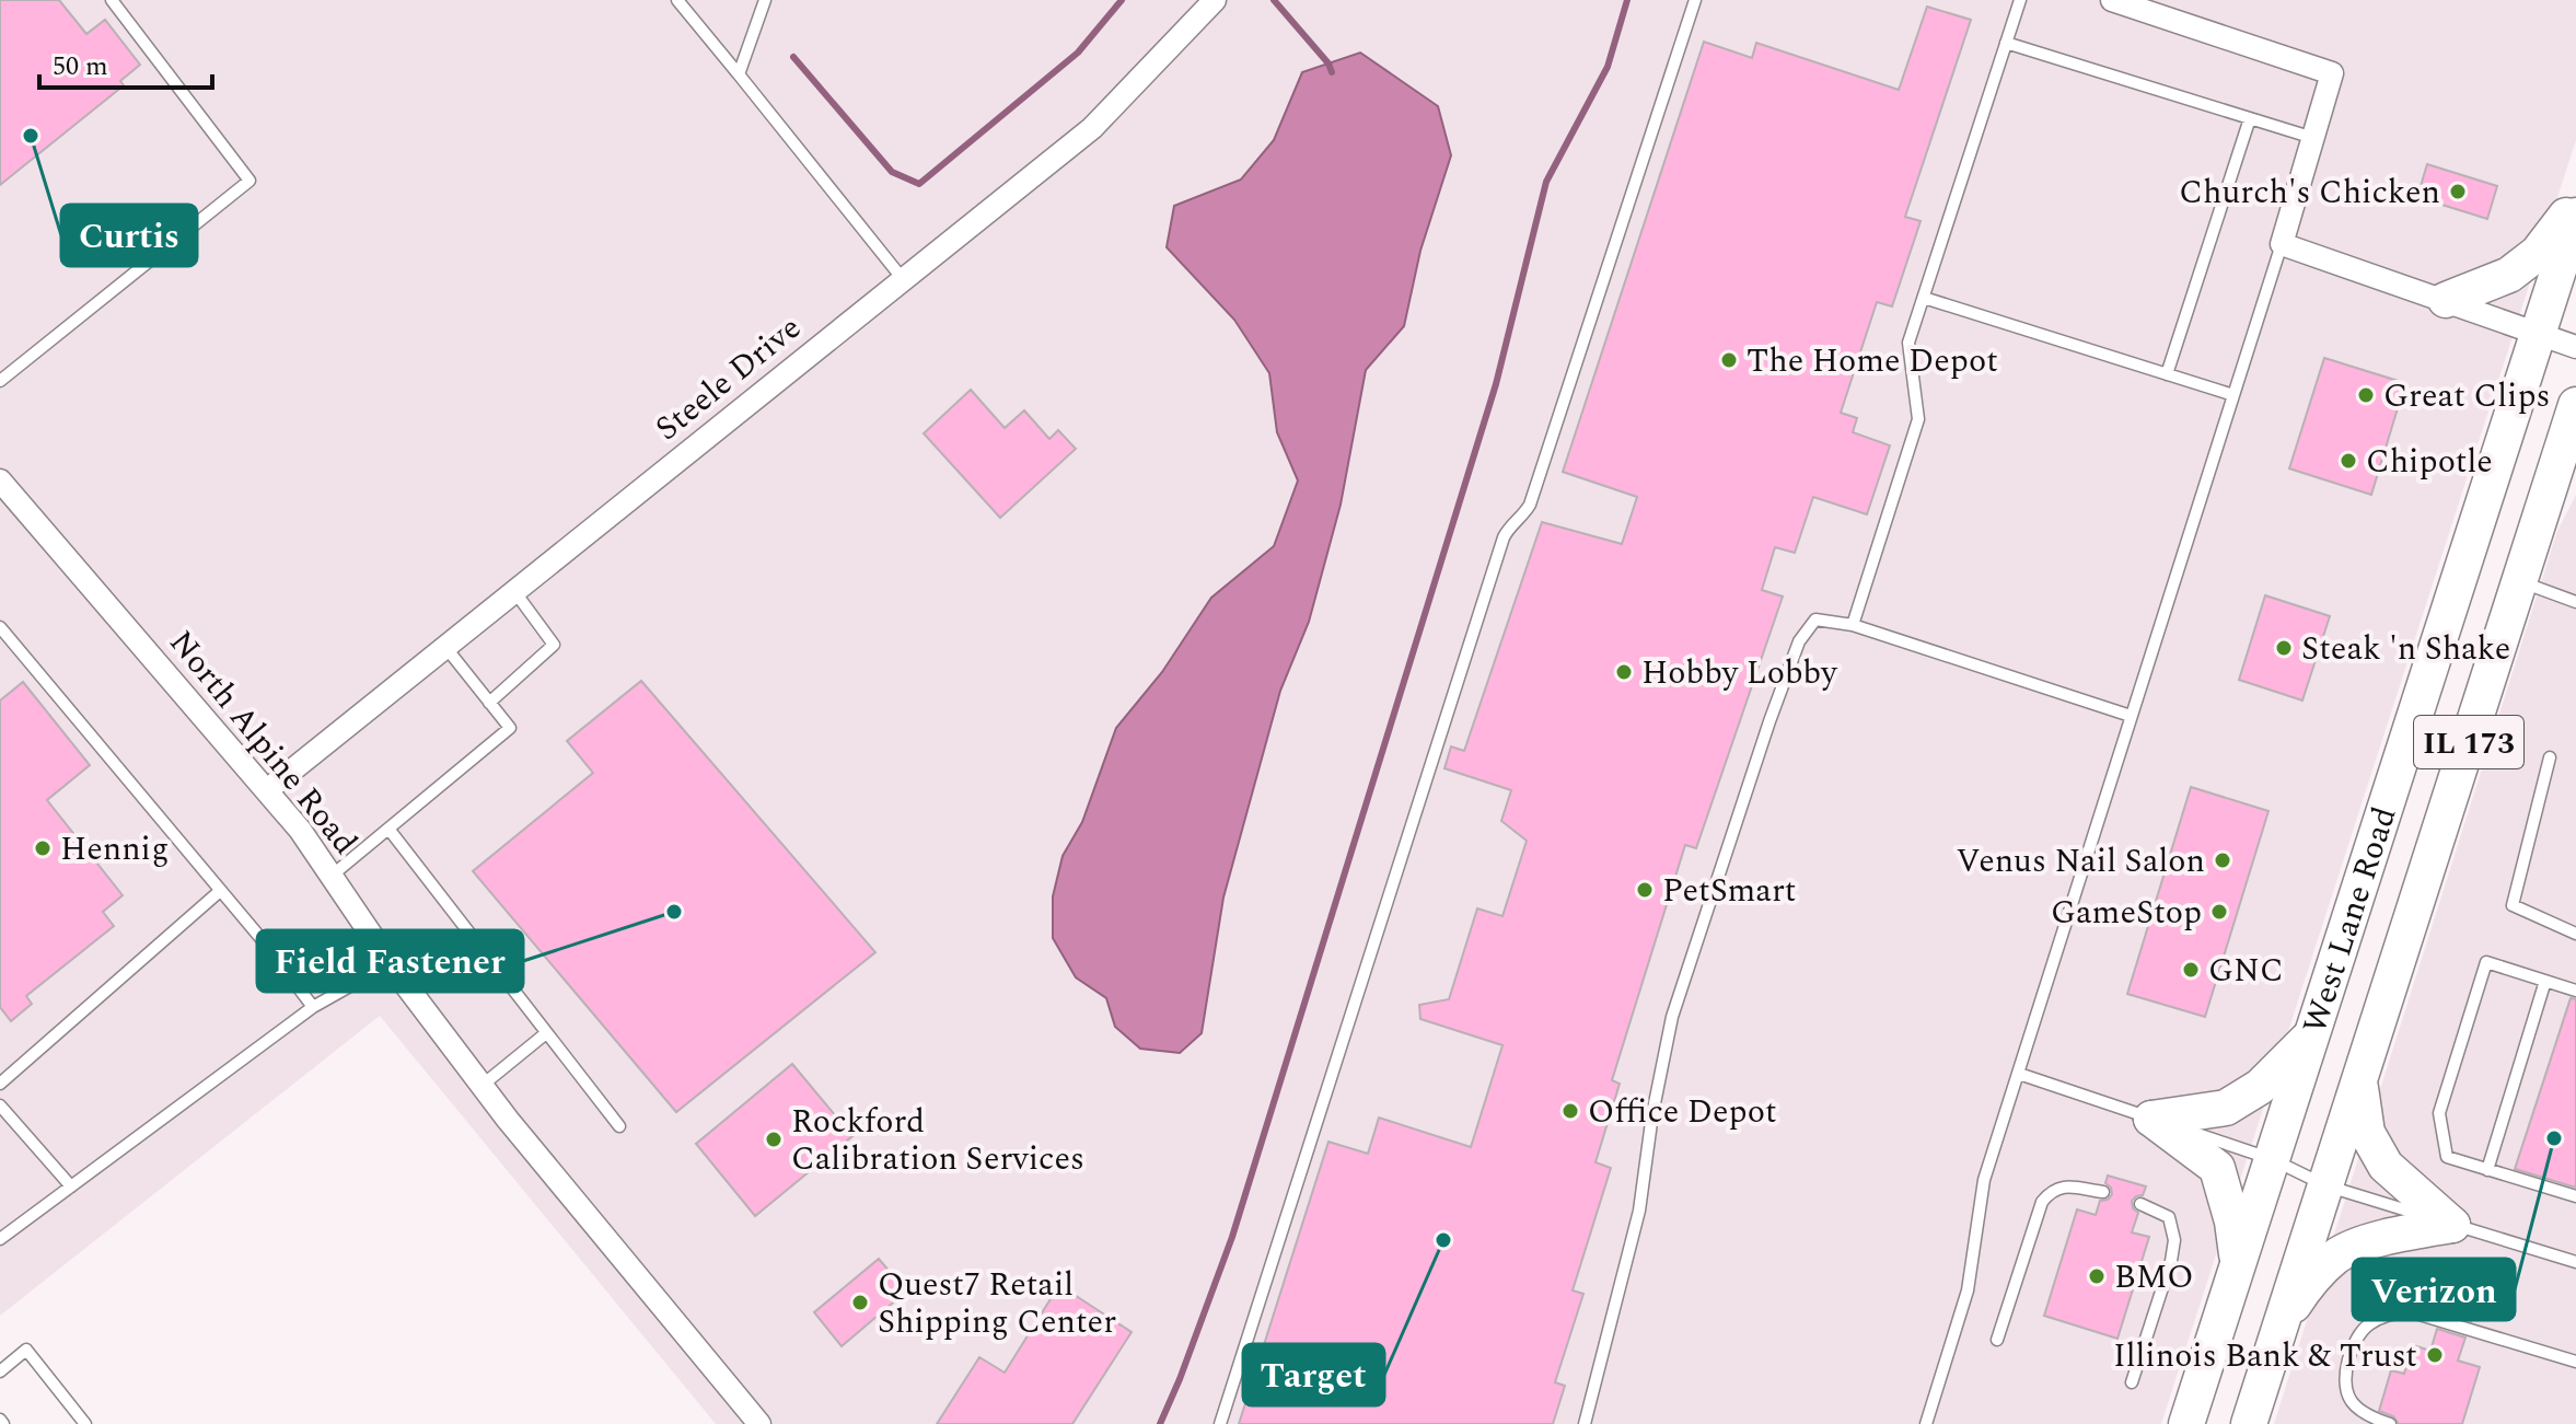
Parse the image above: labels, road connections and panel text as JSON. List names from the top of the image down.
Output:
{
  "streets": {
    "main road": ["IL 173", "West Lane Road"],
    "street": ["Steele Drive", "North Alpine Road"]
  },
  "crossings": [
    ["Steele Drive", "North Alpine Road"]
  ],
  "places": [
    "Curtis",
    "Church's Chicken",
    "The Home Depot",
    "Great Clips",
    "Chipotle",
    "Steak 'n Shake",
    "Hobby Lobby",
    "Hennig",
    "Venus Nail Salon",
    "PetSmart",
    "Field Fastener",
    "GameStop",
    "GNC",
    "Office Depot",
    "Verizon",
    "Rockford Calibration Services",
    "Target",
    "BMO",
    "Quest7 Retail Shipping Center",
    "Illinois Bank & Trust"
  ],
  "scale_bar": "50 m"
}
